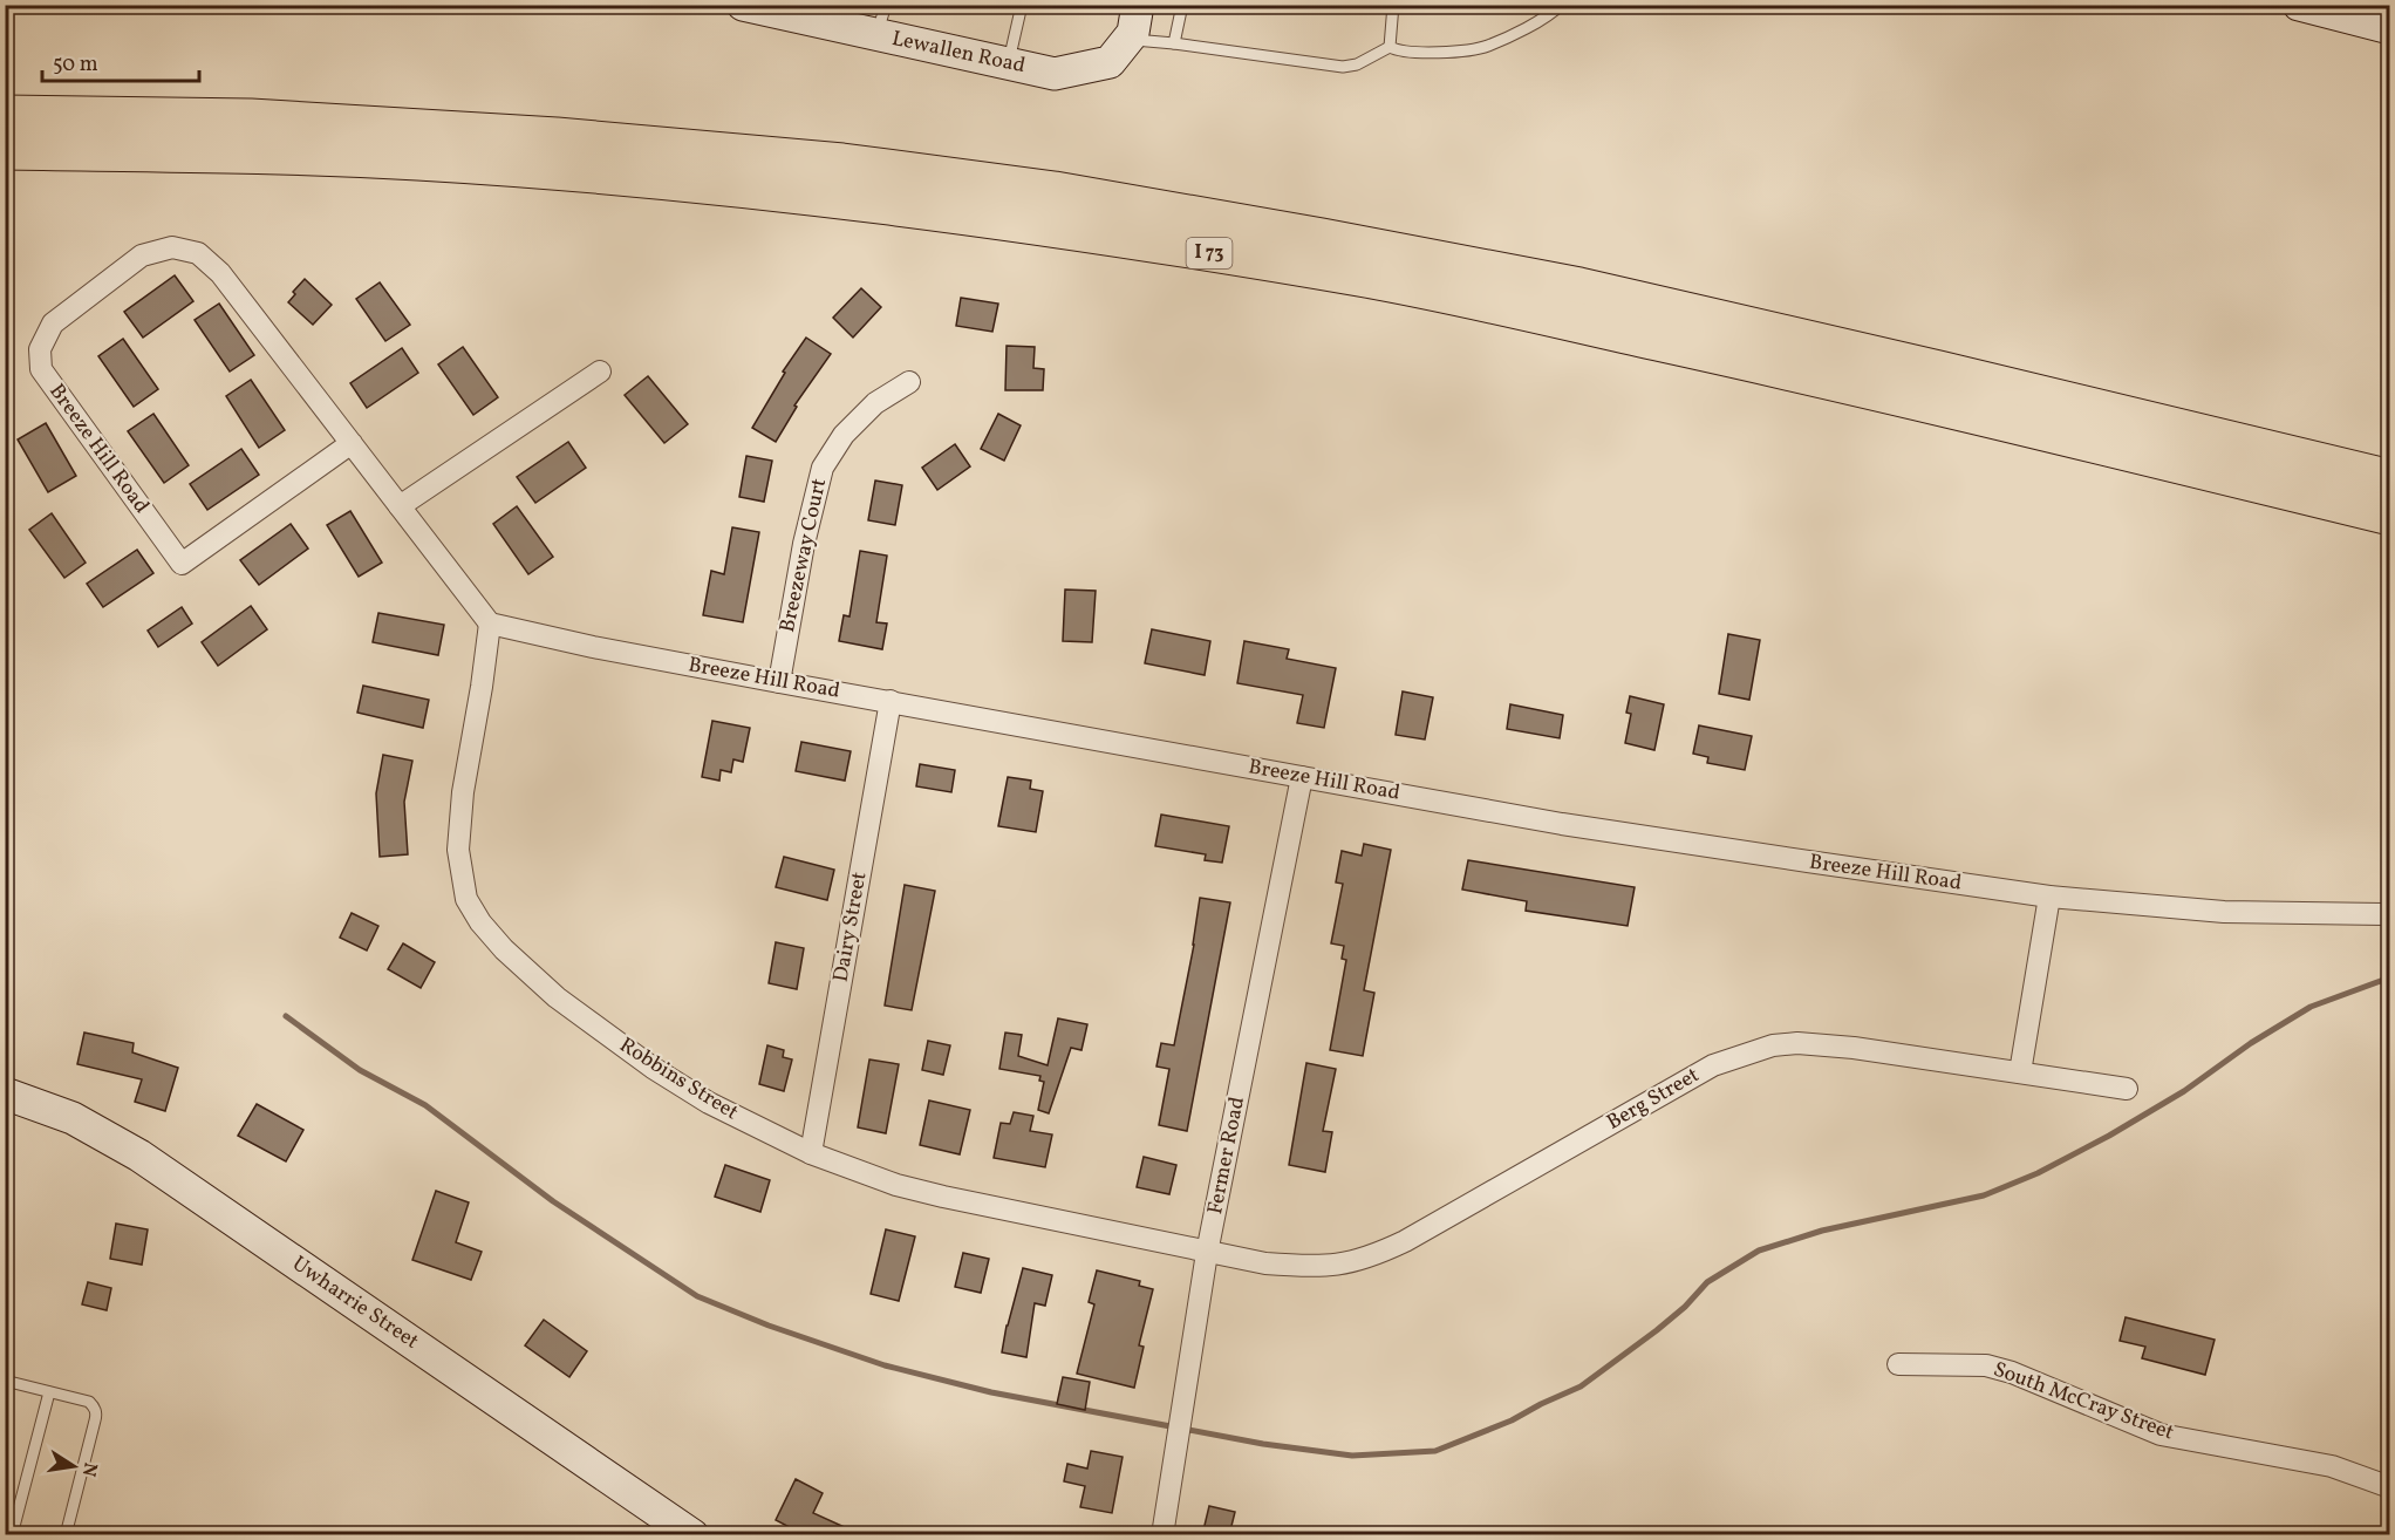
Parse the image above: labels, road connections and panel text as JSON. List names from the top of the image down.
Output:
{
  "streets": {
    "highway": ["I 73"],
    "street": [
      "Lewallen Road",
      "Breeze Hill Road",
      "Breezeway Court",
      "Dairy Street",
      "Robbins Street",
      "Berg Street",
      "Fermer Road",
      "Uwharrie Street",
      "South McCray Street"
    ]
  },
  "crossings": [
    ["Breeze Hill Road", "Breezeway Court"],
    ["Breeze Hill Road", "Dairy Street"],
    ["Breeze Hill Road", "Robbins Street"],
    ["Breeze Hill Road", "Fermer Road"],
    ["Dairy Street", "Robbins Street"],
    ["Robbins Street", "Berg Street"],
    ["Robbins Street", "Fermer Road"],
    ["Berg Street", "Fermer Road"]
  ],
  "scale_bar": "50 m",
  "north": "right"
}
